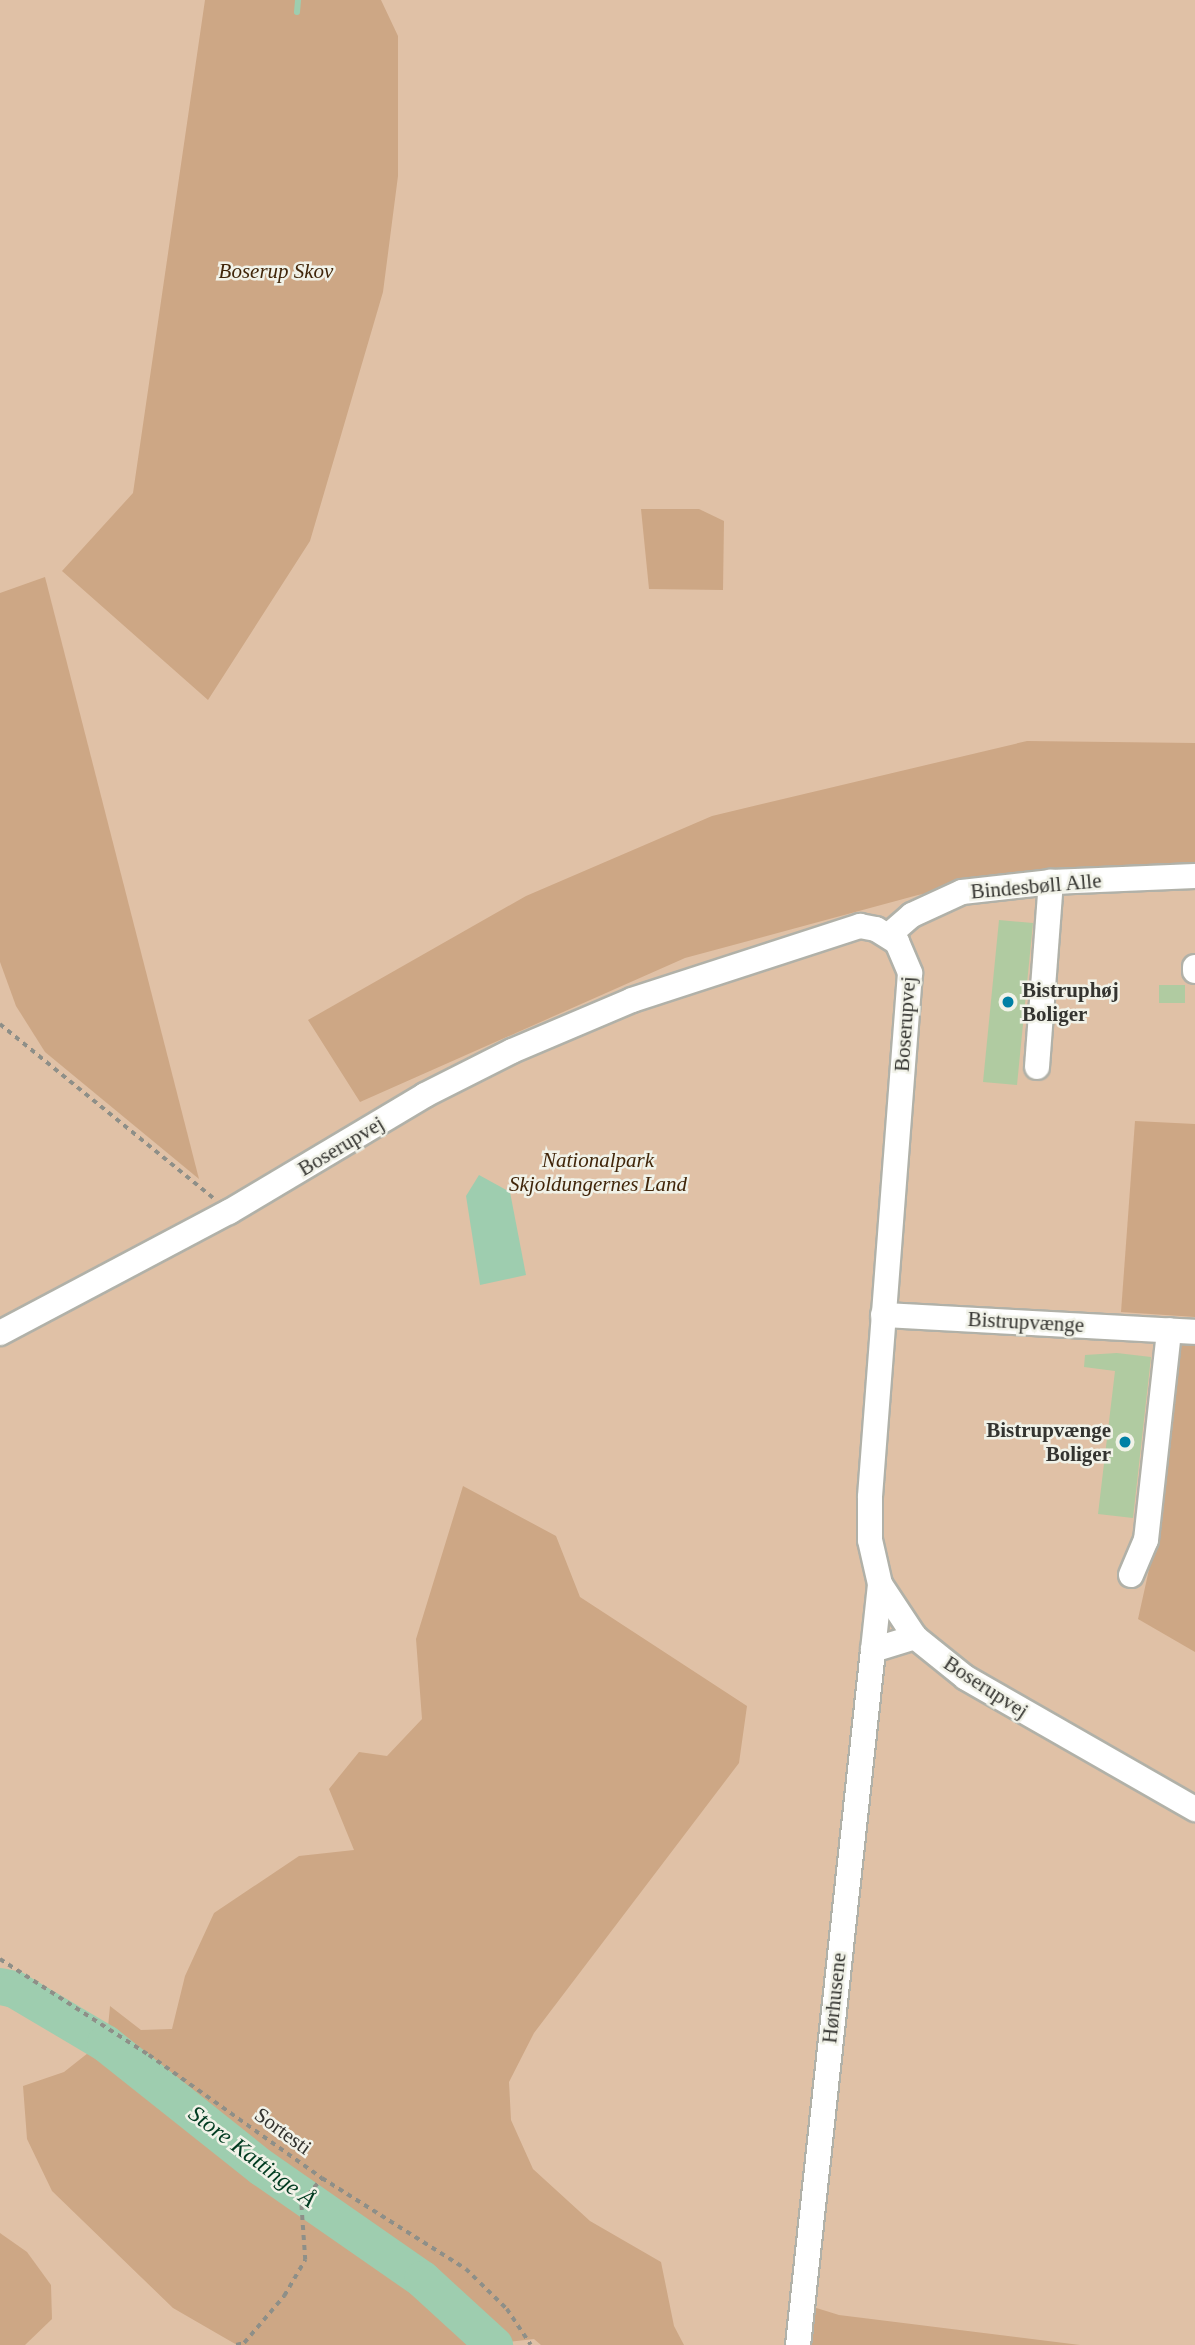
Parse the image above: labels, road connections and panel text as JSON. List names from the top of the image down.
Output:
{
  "streets": {
    "street": [
      "Bindesbøll Alle",
      "Boserupvej",
      "Bistrupvænge",
      "Hørhusene"
    ],
    "path": ["Sortesti"]
  },
  "crossings": [
    ["Bindesbøll Alle", "Boserupvej"],
    ["Boserupvej", "Bistrupvænge"],
    ["Boserupvej", "Hørhusene"]
  ],
  "water": ["Store Kattinge Å"],
  "parks": ["Boserup Skov", "Nationalpark Skjoldungernes Land"],
  "places": ["Bistruphøj Boliger", "Bistrupvænge Boliger"]
}
